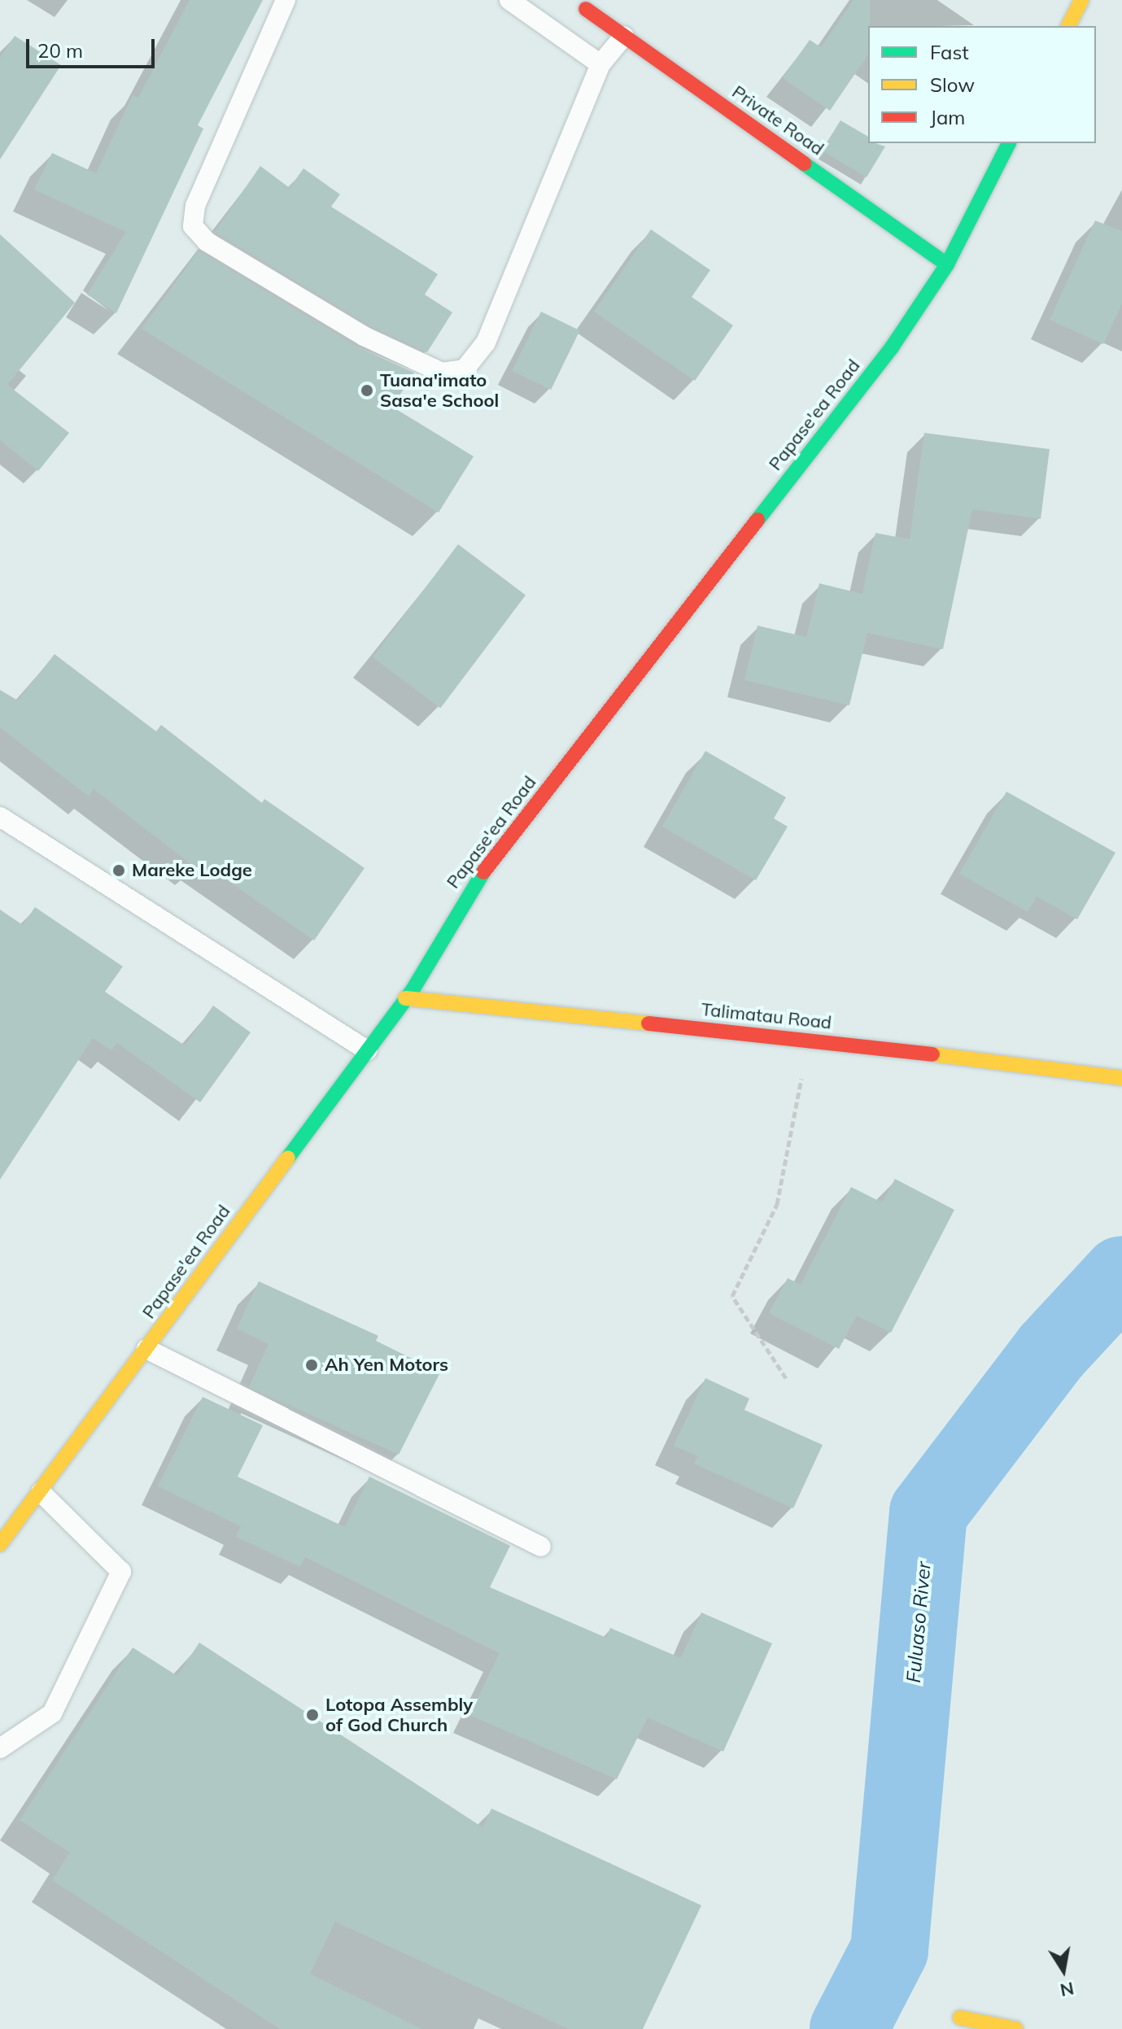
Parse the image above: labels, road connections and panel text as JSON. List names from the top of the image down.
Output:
{
  "streets": {
    "main road": ["Private Road", "Papase'ea Road", "Talimatau Road"]
  },
  "crossings": [
    ["Private Road", "Papase'ea Road"],
    ["Papase'ea Road", "Talimatau Road"]
  ],
  "water": ["Fuluaso River"],
  "places": [
    "Tuana'imato Sasa'e School",
    "Mareke Lodge",
    "Ah Yen Motors",
    "Lotopa Assembly of God Church"
  ],
  "legend": ["Fast", "Slow", "Jam"],
  "scale_bar": "20 m",
  "north": "bottom"
}
